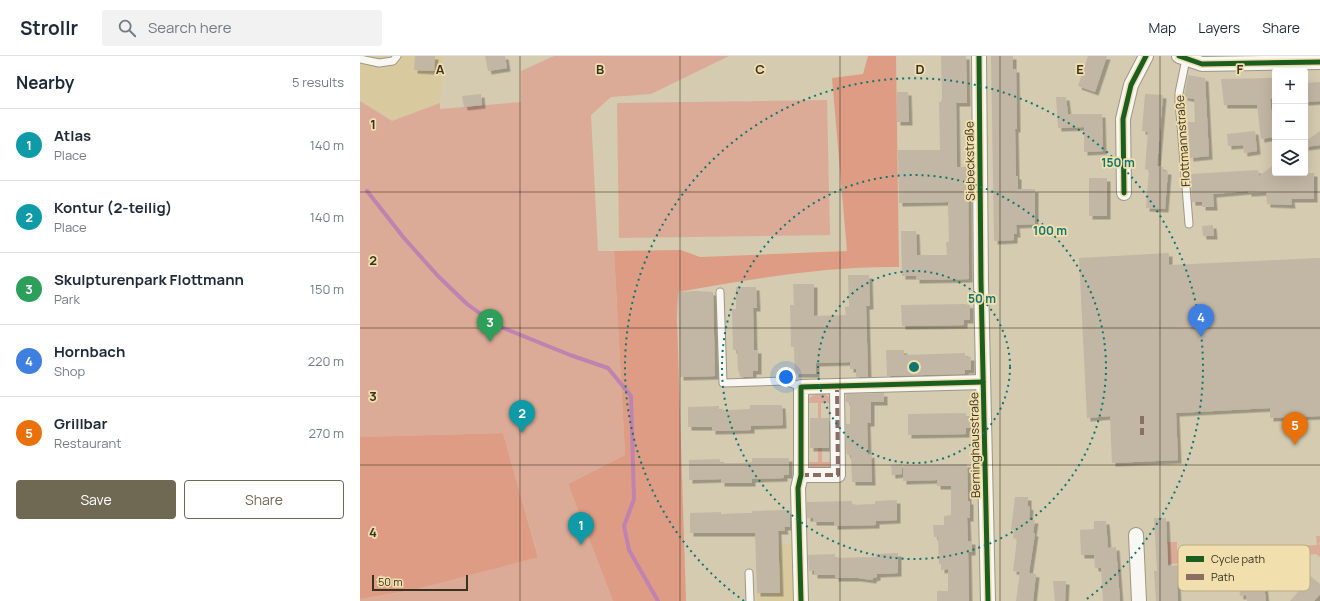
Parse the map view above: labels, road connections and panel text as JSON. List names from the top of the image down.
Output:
{
  "streets": {
    "street": ["Flottmannstraße", "Siebeckstraße", "Berninghausstraße"]
  },
  "crossings": [
    ["Siebeckstraße", "Berninghausstraße"]
  ],
  "legend": ["Cycle path", "Path"],
  "scale_bar": "50 m",
  "page": {
    "header": "Strollr",
    "search": "Search here",
    "nav": ["Map", "Layers", "Share"],
    "heading": ["Nearby", "5 results"],
    "map_buttons": ["+", "−"],
    "list": [
      {
        "mark": "1",
        "name": "Atlas",
        "note": "Place",
        "value": "140 m"
      },
      {
        "mark": "2",
        "name": "Kontur (2-teilig)",
        "note": "Place",
        "value": "140 m"
      },
      {
        "mark": "3",
        "name": "Skulpturenpark Flottmann",
        "note": "Park",
        "value": "150 m"
      },
      {
        "mark": "4",
        "name": "Hornbach",
        "note": "Shop",
        "value": "220 m"
      },
      {
        "mark": "5",
        "name": "Grillbar",
        "note": "Restaurant",
        "value": "270 m"
      }
    ],
    "pins": [
      "4",
      "3",
      "2",
      "5",
      "1"
    ],
    "buttons": ["Save", "Share"],
    "scale": "50 m"
  },
  "grid": {
    "columns": [
      "A",
      "B",
      "C",
      "D",
      "E",
      "F"
    ],
    "rows": [
      "1",
      "2",
      "3",
      "4"
    ]
  },
  "rings": ["150 m", "100 m", "50 m"]
}
